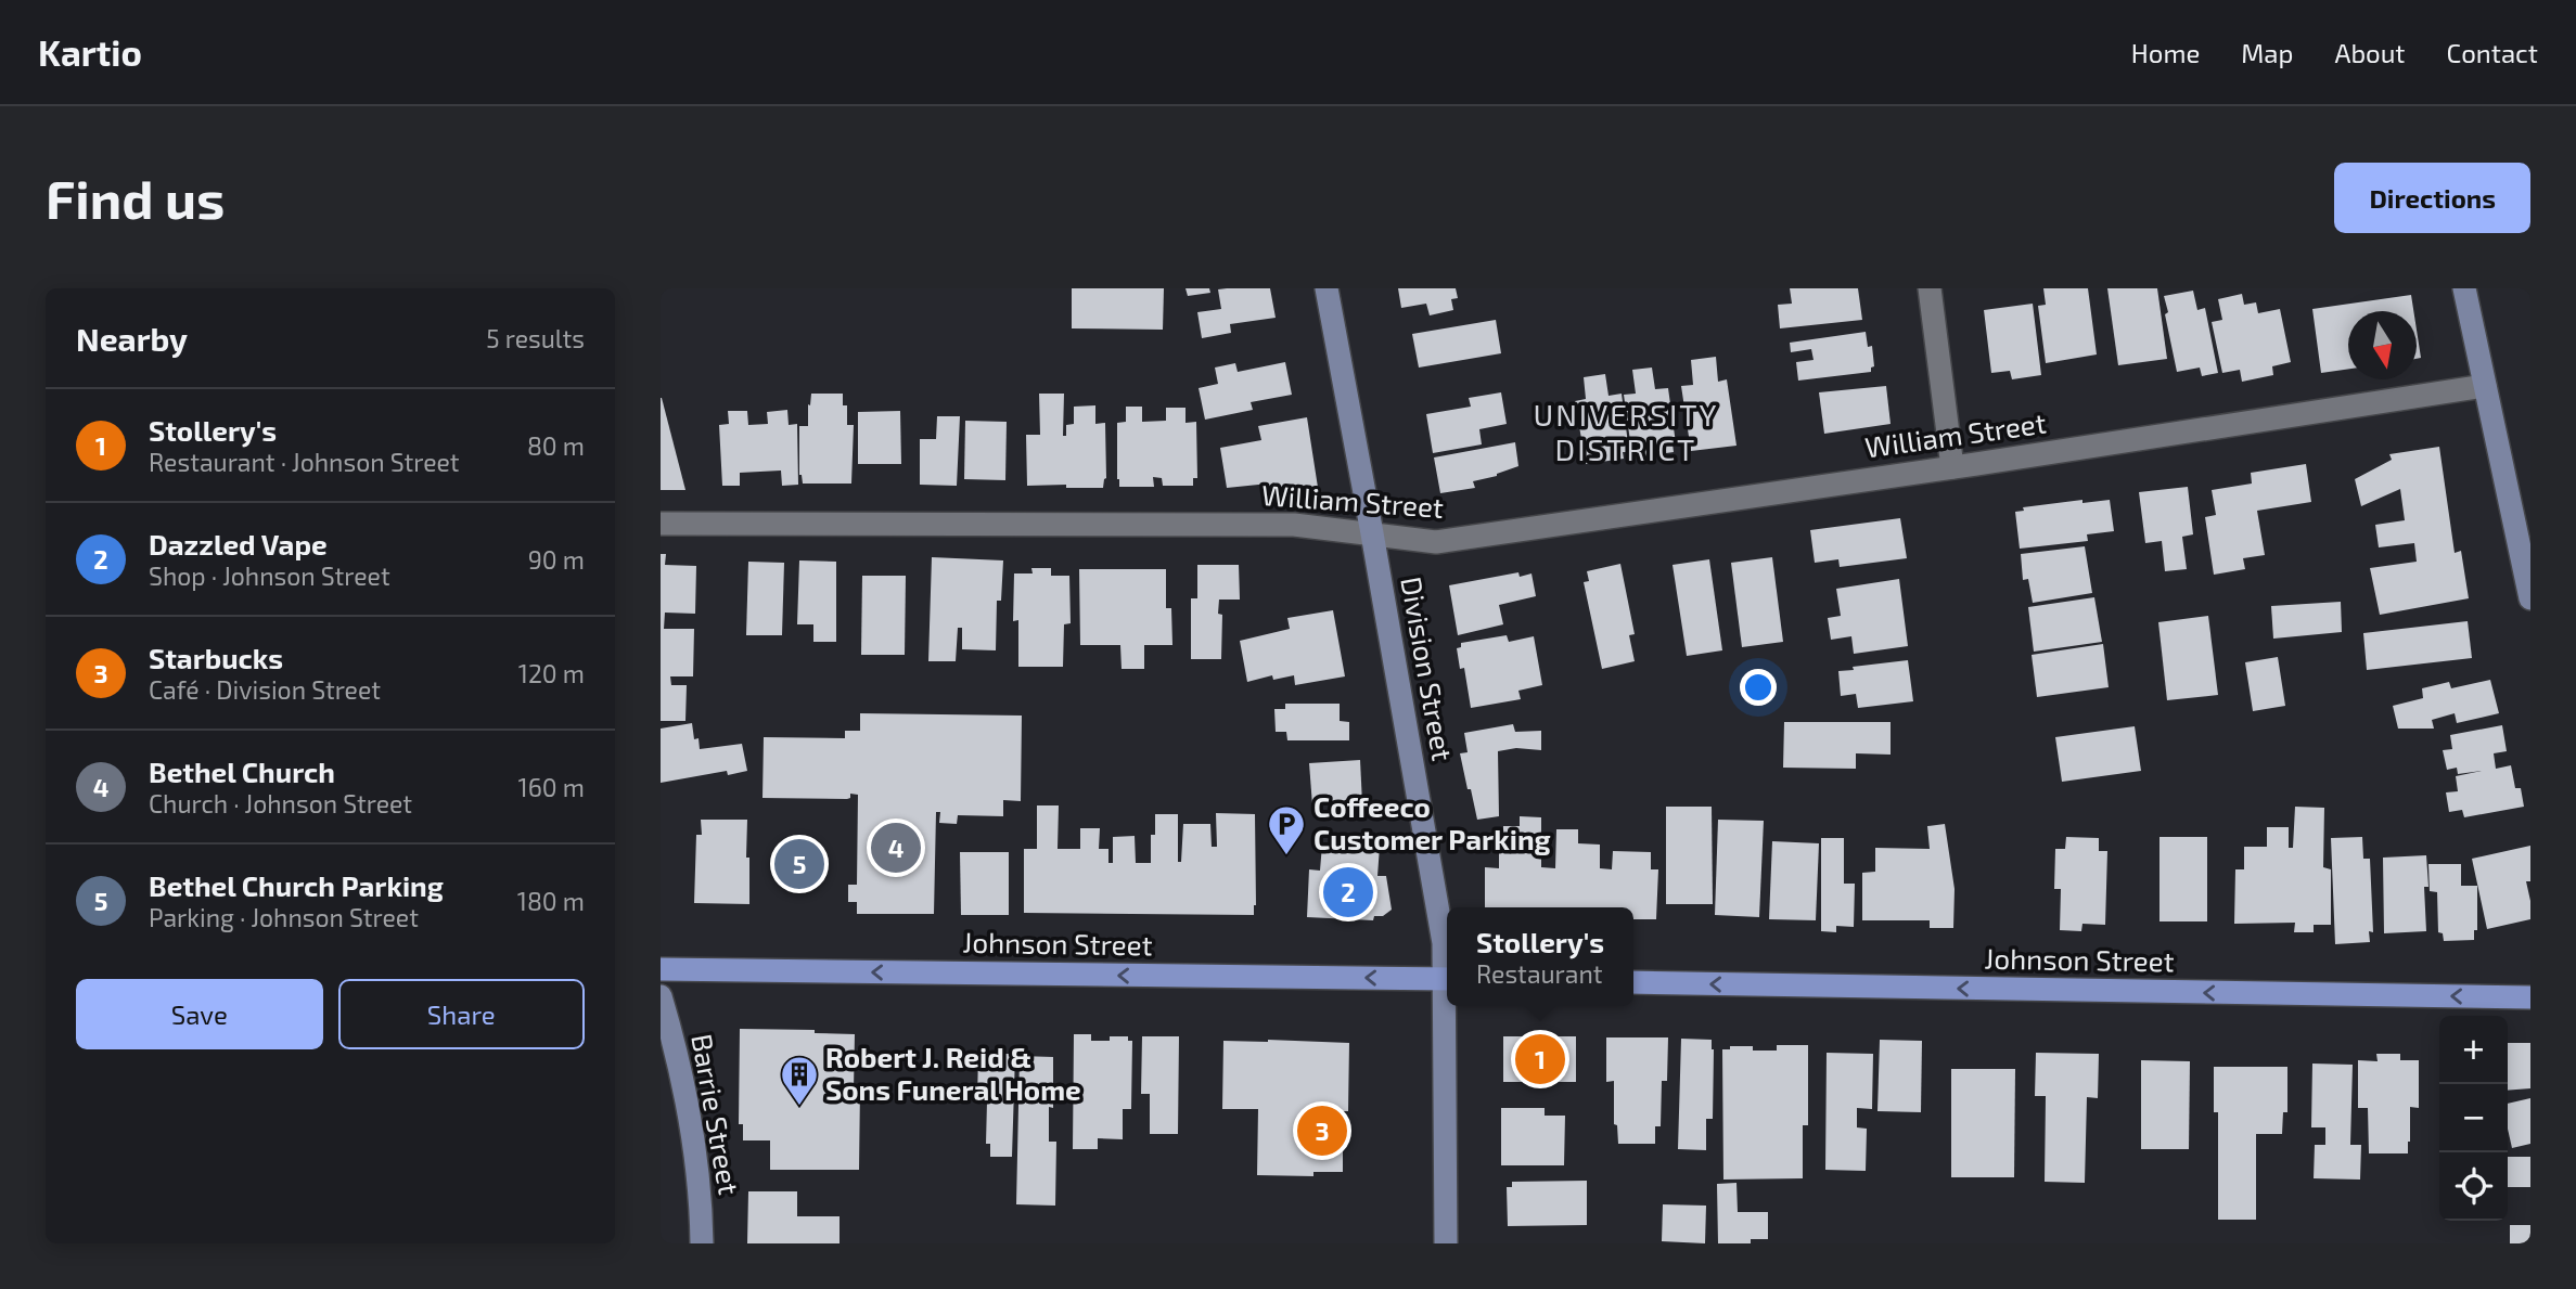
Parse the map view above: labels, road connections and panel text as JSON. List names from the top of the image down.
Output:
{
  "streets": {
    "main road": ["Johnson Street"],
    "street": ["William Street", "Division Street", "Barrie Street"]
  },
  "crossings": [
    ["William Street", "Division Street"]
  ],
  "one_way": ["Johnson Street"],
  "districts": ["UNIVERSITY DISTRICT"],
  "places": {
    "parking": ["Coffeeco Customer Parking"],
    "building": ["Robert J. Reid & Sons Funeral Home"]
  },
  "north": "bottom",
  "page": {
    "header": "Kartio",
    "nav": [
      "Home",
      "Map",
      "About",
      "Contact"
    ],
    "buttons": [
      "Directions",
      ["Save", "Share"]
    ],
    "title": "Find us",
    "heading": ["Nearby", "5 results"],
    "list": [
      {
        "mark": "1",
        "name": "Stollery's",
        "note": "Restaurant · Johnson Street",
        "value": "80 m"
      },
      {
        "mark": "2",
        "name": "Dazzled Vape",
        "note": "Shop · Johnson Street",
        "value": "90 m"
      },
      {
        "mark": "3",
        "name": "Starbucks",
        "note": "Café · Division Street",
        "value": "120 m"
      },
      {
        "mark": "4",
        "name": "Bethel Church",
        "note": "Church · Johnson Street",
        "value": "160 m"
      },
      {
        "mark": "5",
        "name": "Bethel Church Parking",
        "note": "Parking · Johnson Street",
        "value": "180 m"
      }
    ],
    "pins": [
      "4",
      "5",
      "2",
      "1",
      "3"
    ],
    "popup": ["Stollery's", "Restaurant"],
    "map_buttons": ["+", "−"]
  }
}
